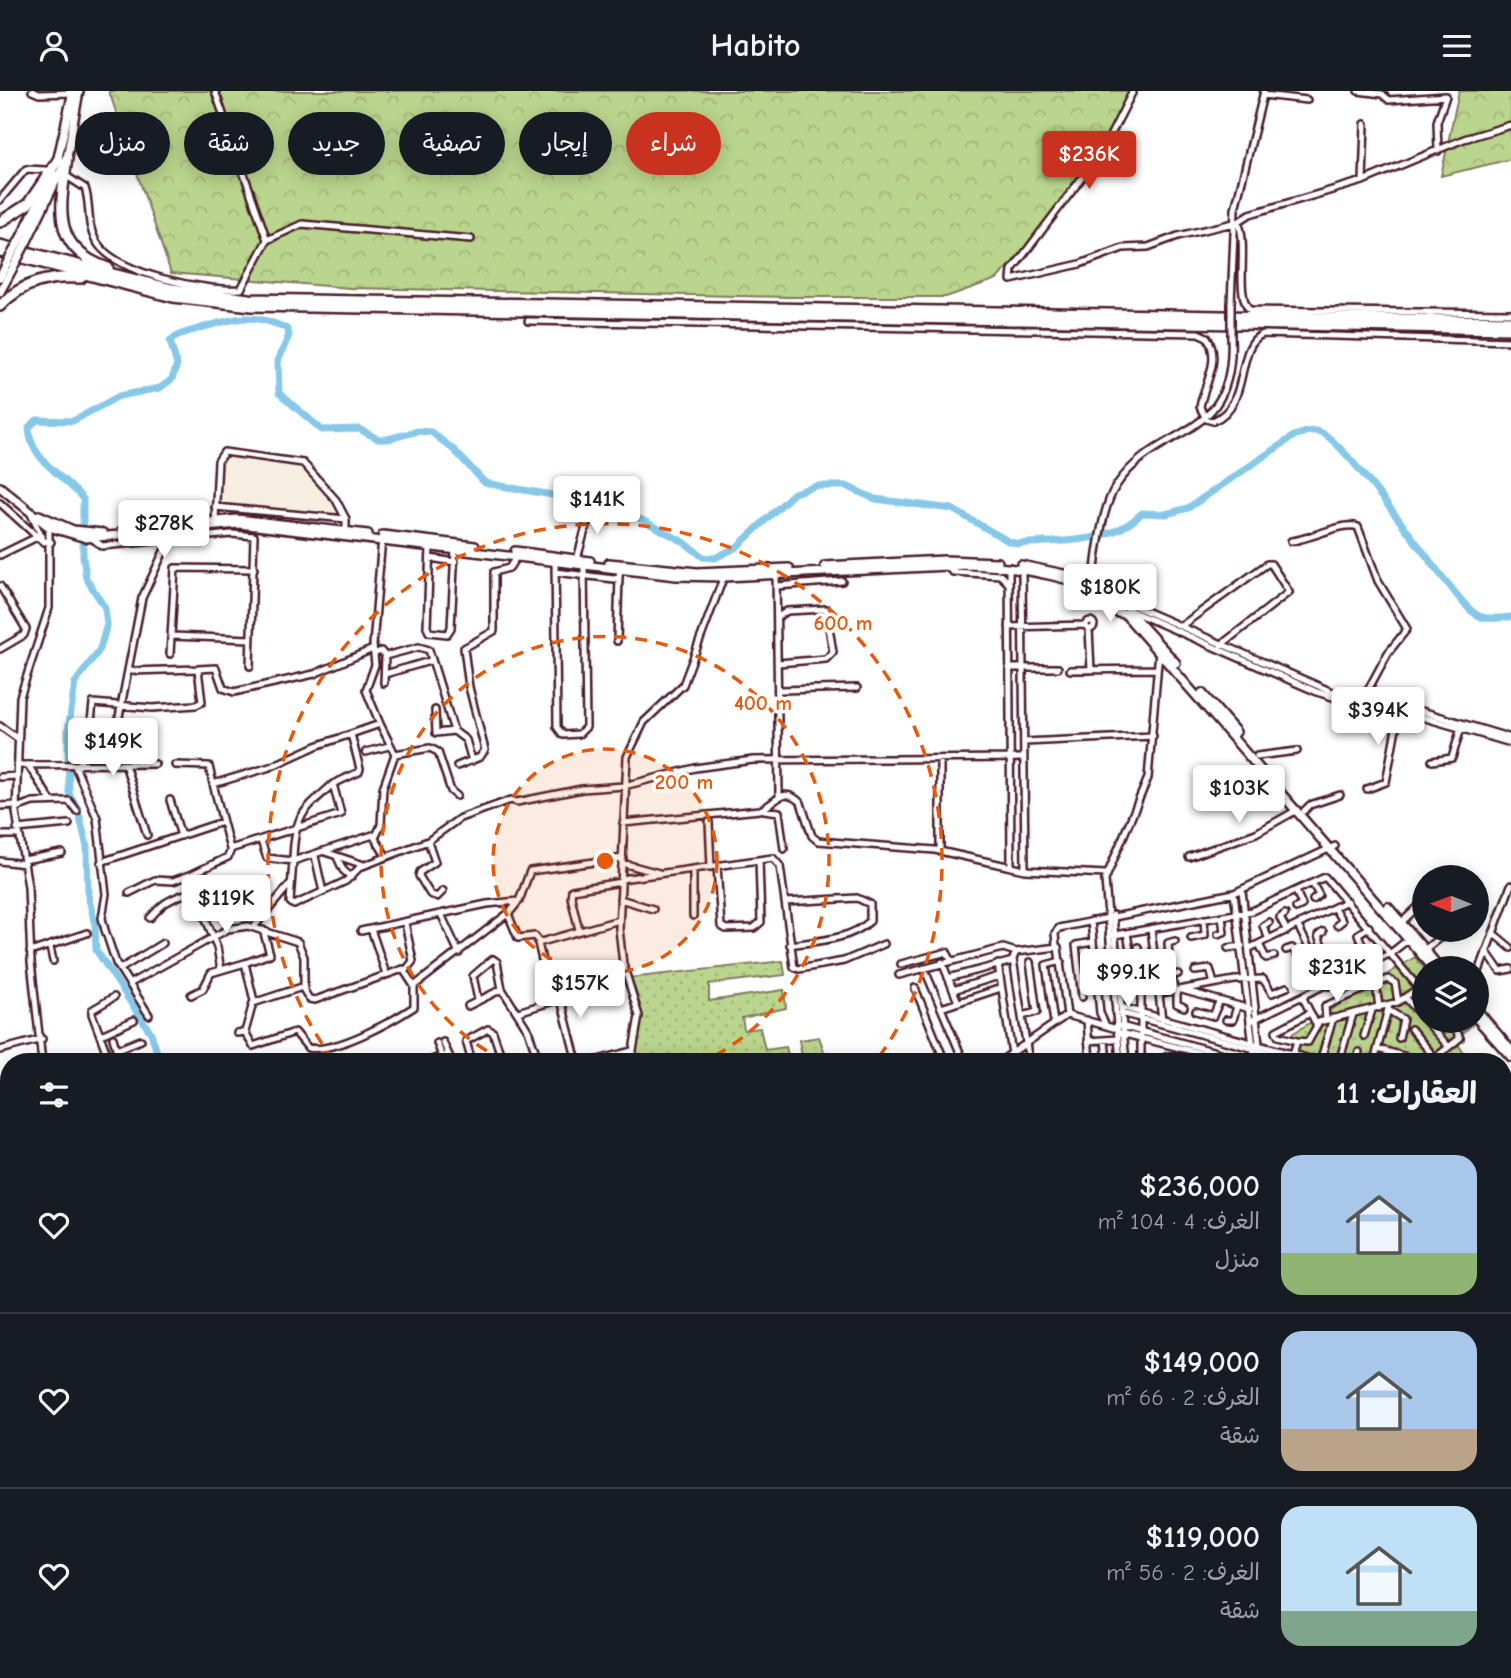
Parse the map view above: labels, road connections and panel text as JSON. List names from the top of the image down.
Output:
{
  "north": "left",
  "page": {
    "header": "Habito",
    "chip": [
      "شراء",
      "إيجار",
      "تصفية",
      "جديد",
      "شقة",
      "منزل"
    ],
    "price": [
      "$236K",
      "$141K",
      "$278K",
      "$180K",
      "$394K",
      "$149K",
      "$103K",
      "$119K",
      "$231K",
      "$99.1K",
      "$157K"
    ],
    "heading": "العقارات: 11",
    "list": [
      {
        "name": "$236,000",
        "note": "الغرف: 4 · 104 m² · منزل"
      },
      {
        "name": "$149,000",
        "note": "الغرف: 2 · 66 m² · شقة"
      },
      {
        "name": "$119,000",
        "note": "الغرف: 2 · 56 m² · شقة"
      }
    ]
  },
  "rings": ["600 m", "400 m", "200 m"]
}
